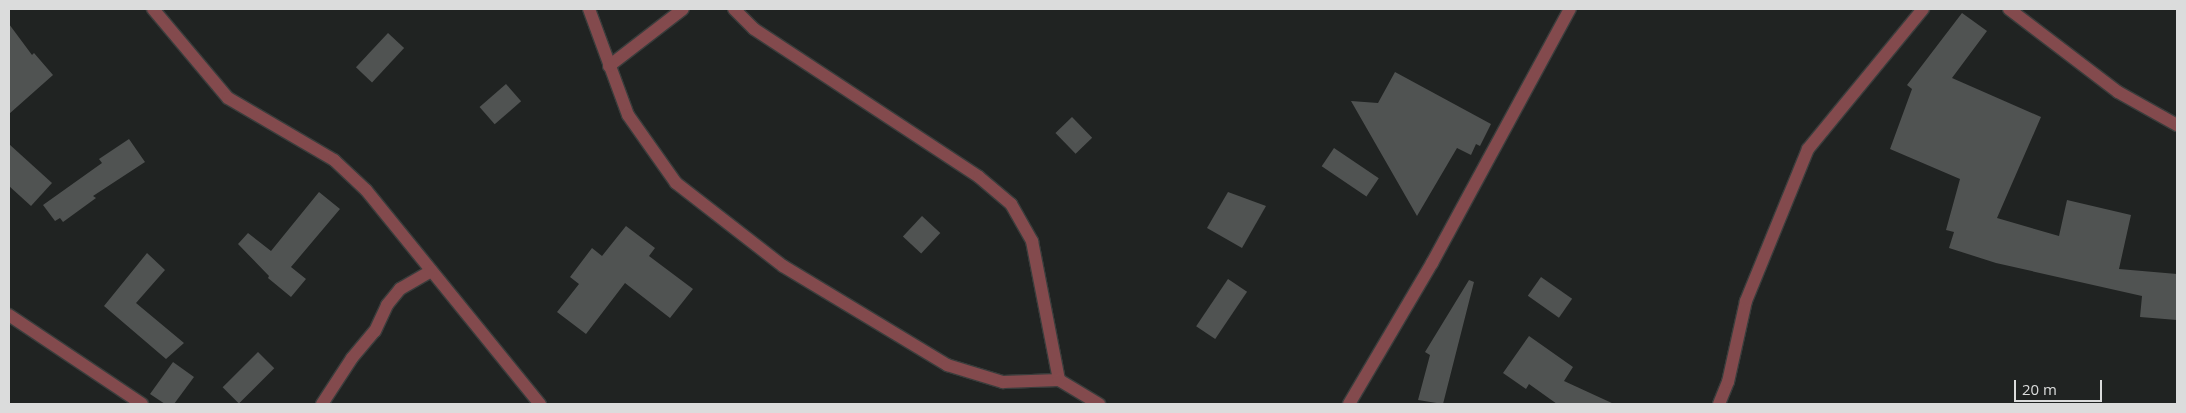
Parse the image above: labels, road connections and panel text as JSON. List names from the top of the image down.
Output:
{
  "scale_bar": "20 m"
}
